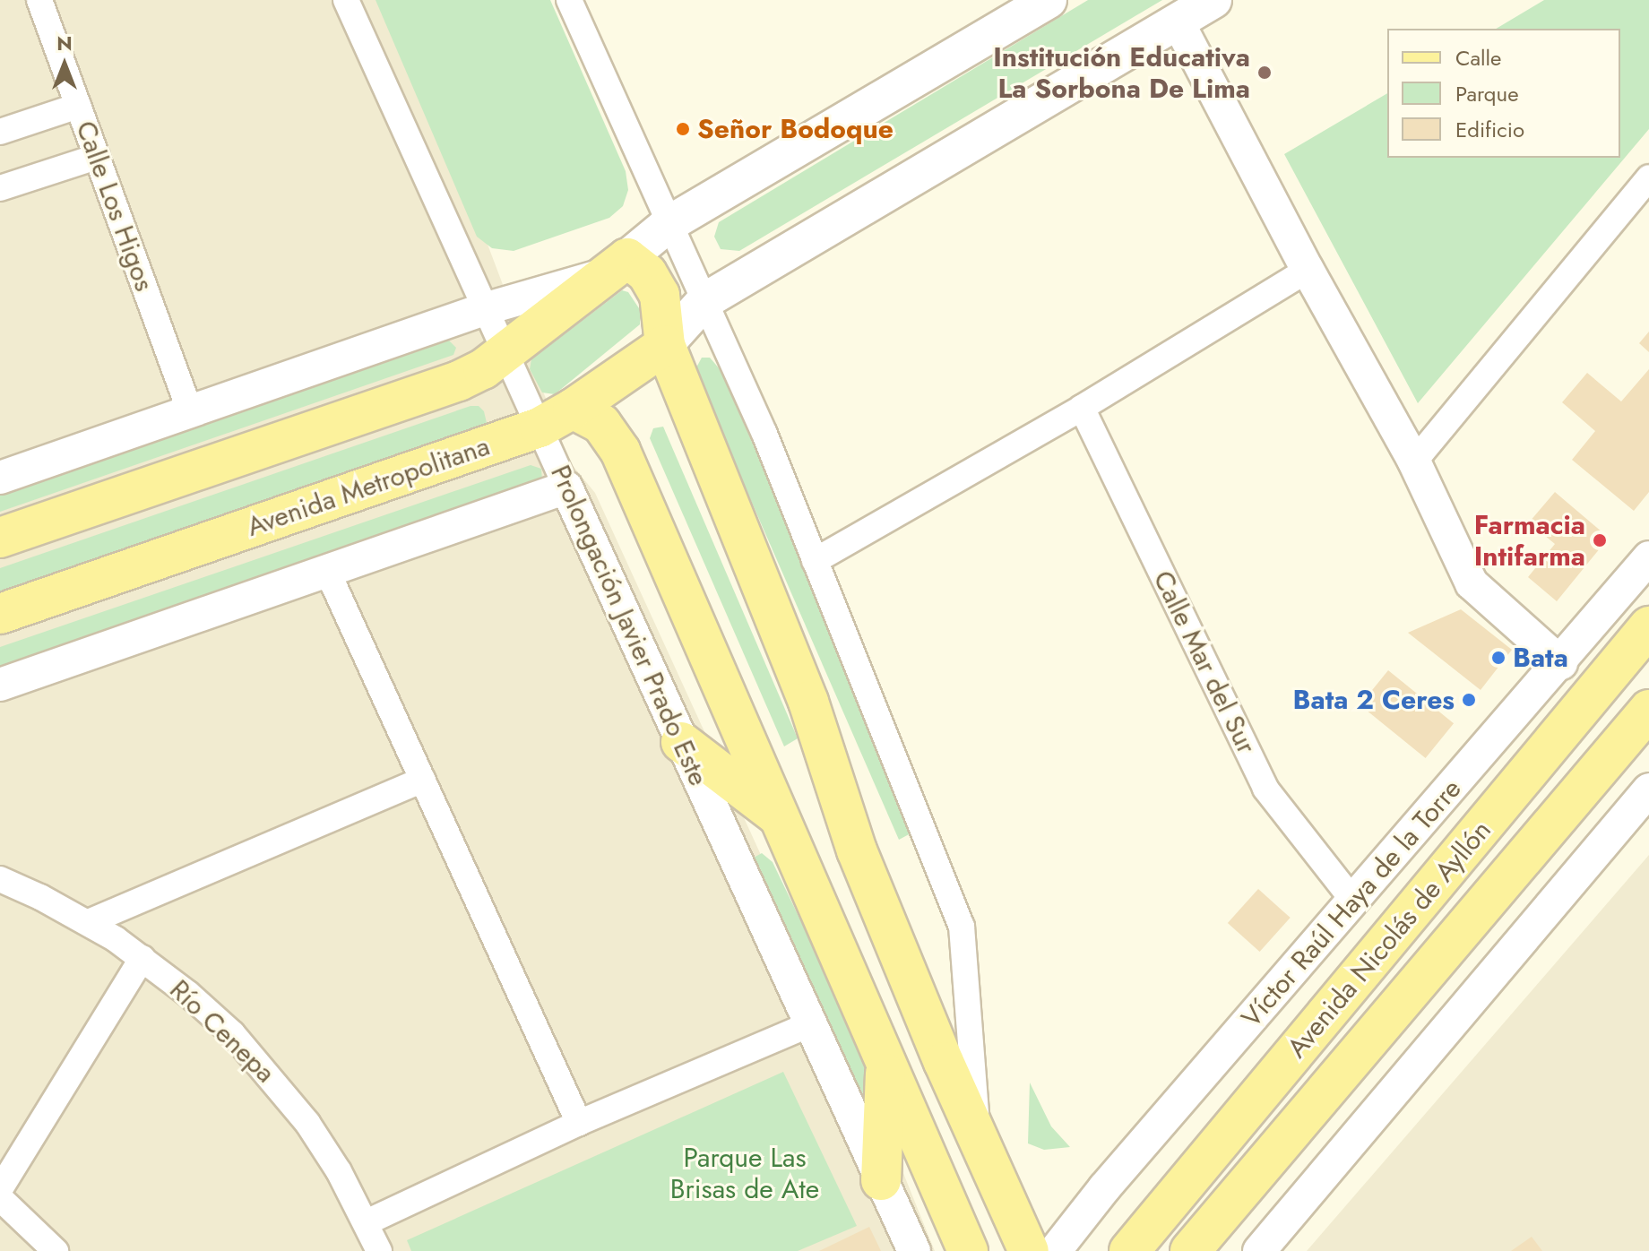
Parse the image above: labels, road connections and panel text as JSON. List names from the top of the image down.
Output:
{
  "streets": {
    "main road": ["Avenida Metropolitana", "Avenida Nicolás de Ayllón"],
    "street": [
      "Calle Los Higos",
      "Prolongación Javier Prado Este",
      "Calle Mar del Sur",
      "Víctor Raúl Haya de la Torre",
      "Río Cenepa"
    ]
  },
  "crossings": [
    ["Avenida Metropolitana", "Prolongación Javier Prado Este"],
    ["Calle Mar del Sur", "Víctor Raúl Haya de la Torre"]
  ],
  "parks": ["Parque Las Brisas de Ate"],
  "places": [
    "Institución Educativa La Sorbona De Lima",
    "Señor Bodoque",
    "Farmacia Intifarma",
    "Bata",
    "Bata 2 Ceres"
  ],
  "legend": ["Calle", "Parque", "Edificio"],
  "north": "top"
}
